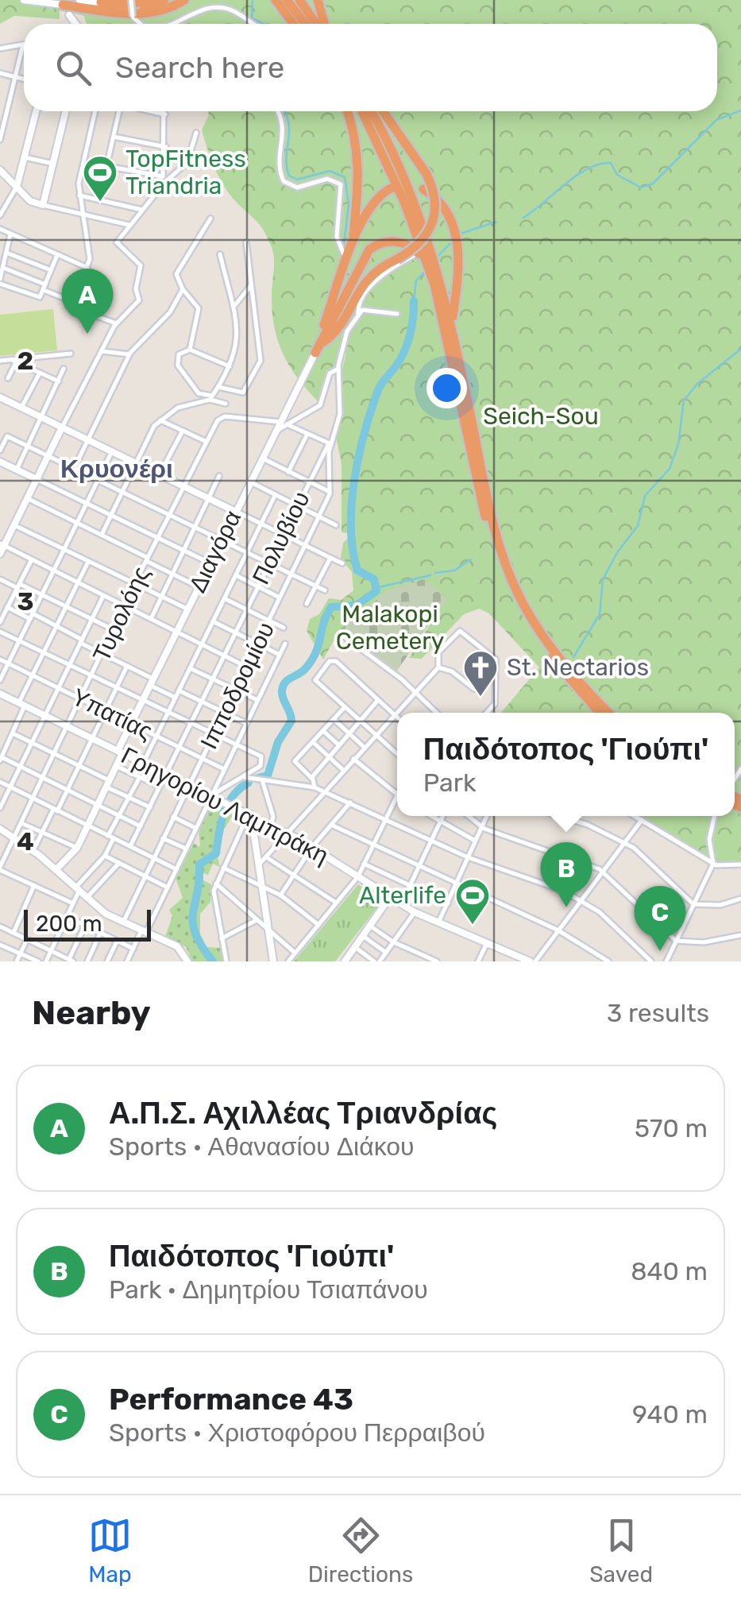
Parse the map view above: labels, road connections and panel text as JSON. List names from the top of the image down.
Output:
{
  "streets": {
    "street": [
      "Πολυβίου",
      "Διαγόρα",
      "Τυρολόης",
      "Ιπποδρομίου",
      "Υπατίας",
      "Γρηγορίου Λαμπράκη"
    ]
  },
  "crossings": [
    ["Πολυβίου", "Ιπποδρομίου"],
    ["Πολυβίου", "Υπατίας"],
    ["Πολυβίου", "Γρηγορίου Λαμπράκη"],
    ["Διαγόρα", "Τυρολόης"],
    ["Διαγόρα", "Υπατίας"],
    ["Διαγόρα", "Γρηγορίου Λαμπράκη"],
    ["Τυρολόης", "Υπατίας"],
    ["Τυρολόης", "Γρηγορίου Λαμπράκη"],
    ["Ιπποδρομίου", "Υπατίας"],
    ["Ιπποδρομίου", "Γρηγορίου Λαμπράκη"]
  ],
  "districts": ["Κρυονέρι"],
  "parks": ["Seich-Sou", "Malakopi Cemetery"],
  "places": {
    "sports": ["TopFitness Triandria", "Alterlife"],
    "church": ["St. Nectarios"]
  },
  "scale_bar": "200 m",
  "page": {
    "search": "Search here",
    "pins": ["A", "B", "C"],
    "popup": ["Παιδότοπος 'Γιούπι'", "Park"],
    "scale": "200 m",
    "heading": ["Nearby", "3 results"],
    "list": [
      {
        "mark": "A",
        "name": "Α.Π.Σ. Αχιλλέας Τριανδρίας",
        "note": "Sports · Αθανασίου Διάκου",
        "value": "570 m"
      },
      {
        "mark": "B",
        "name": "Παιδότοπος 'Γιούπι'",
        "note": "Park · Δημητρίου Τσιαπάνου",
        "value": "840 m"
      },
      {
        "mark": "C",
        "name": "Performance 43",
        "note": "Sports · Χριστοφόρου Περραιβού",
        "value": "940 m"
      }
    ],
    "nav": ["Map", "Directions", "Saved"]
  },
  "grid": {
    "rows": ["2", "3", "4"]
  }
}
